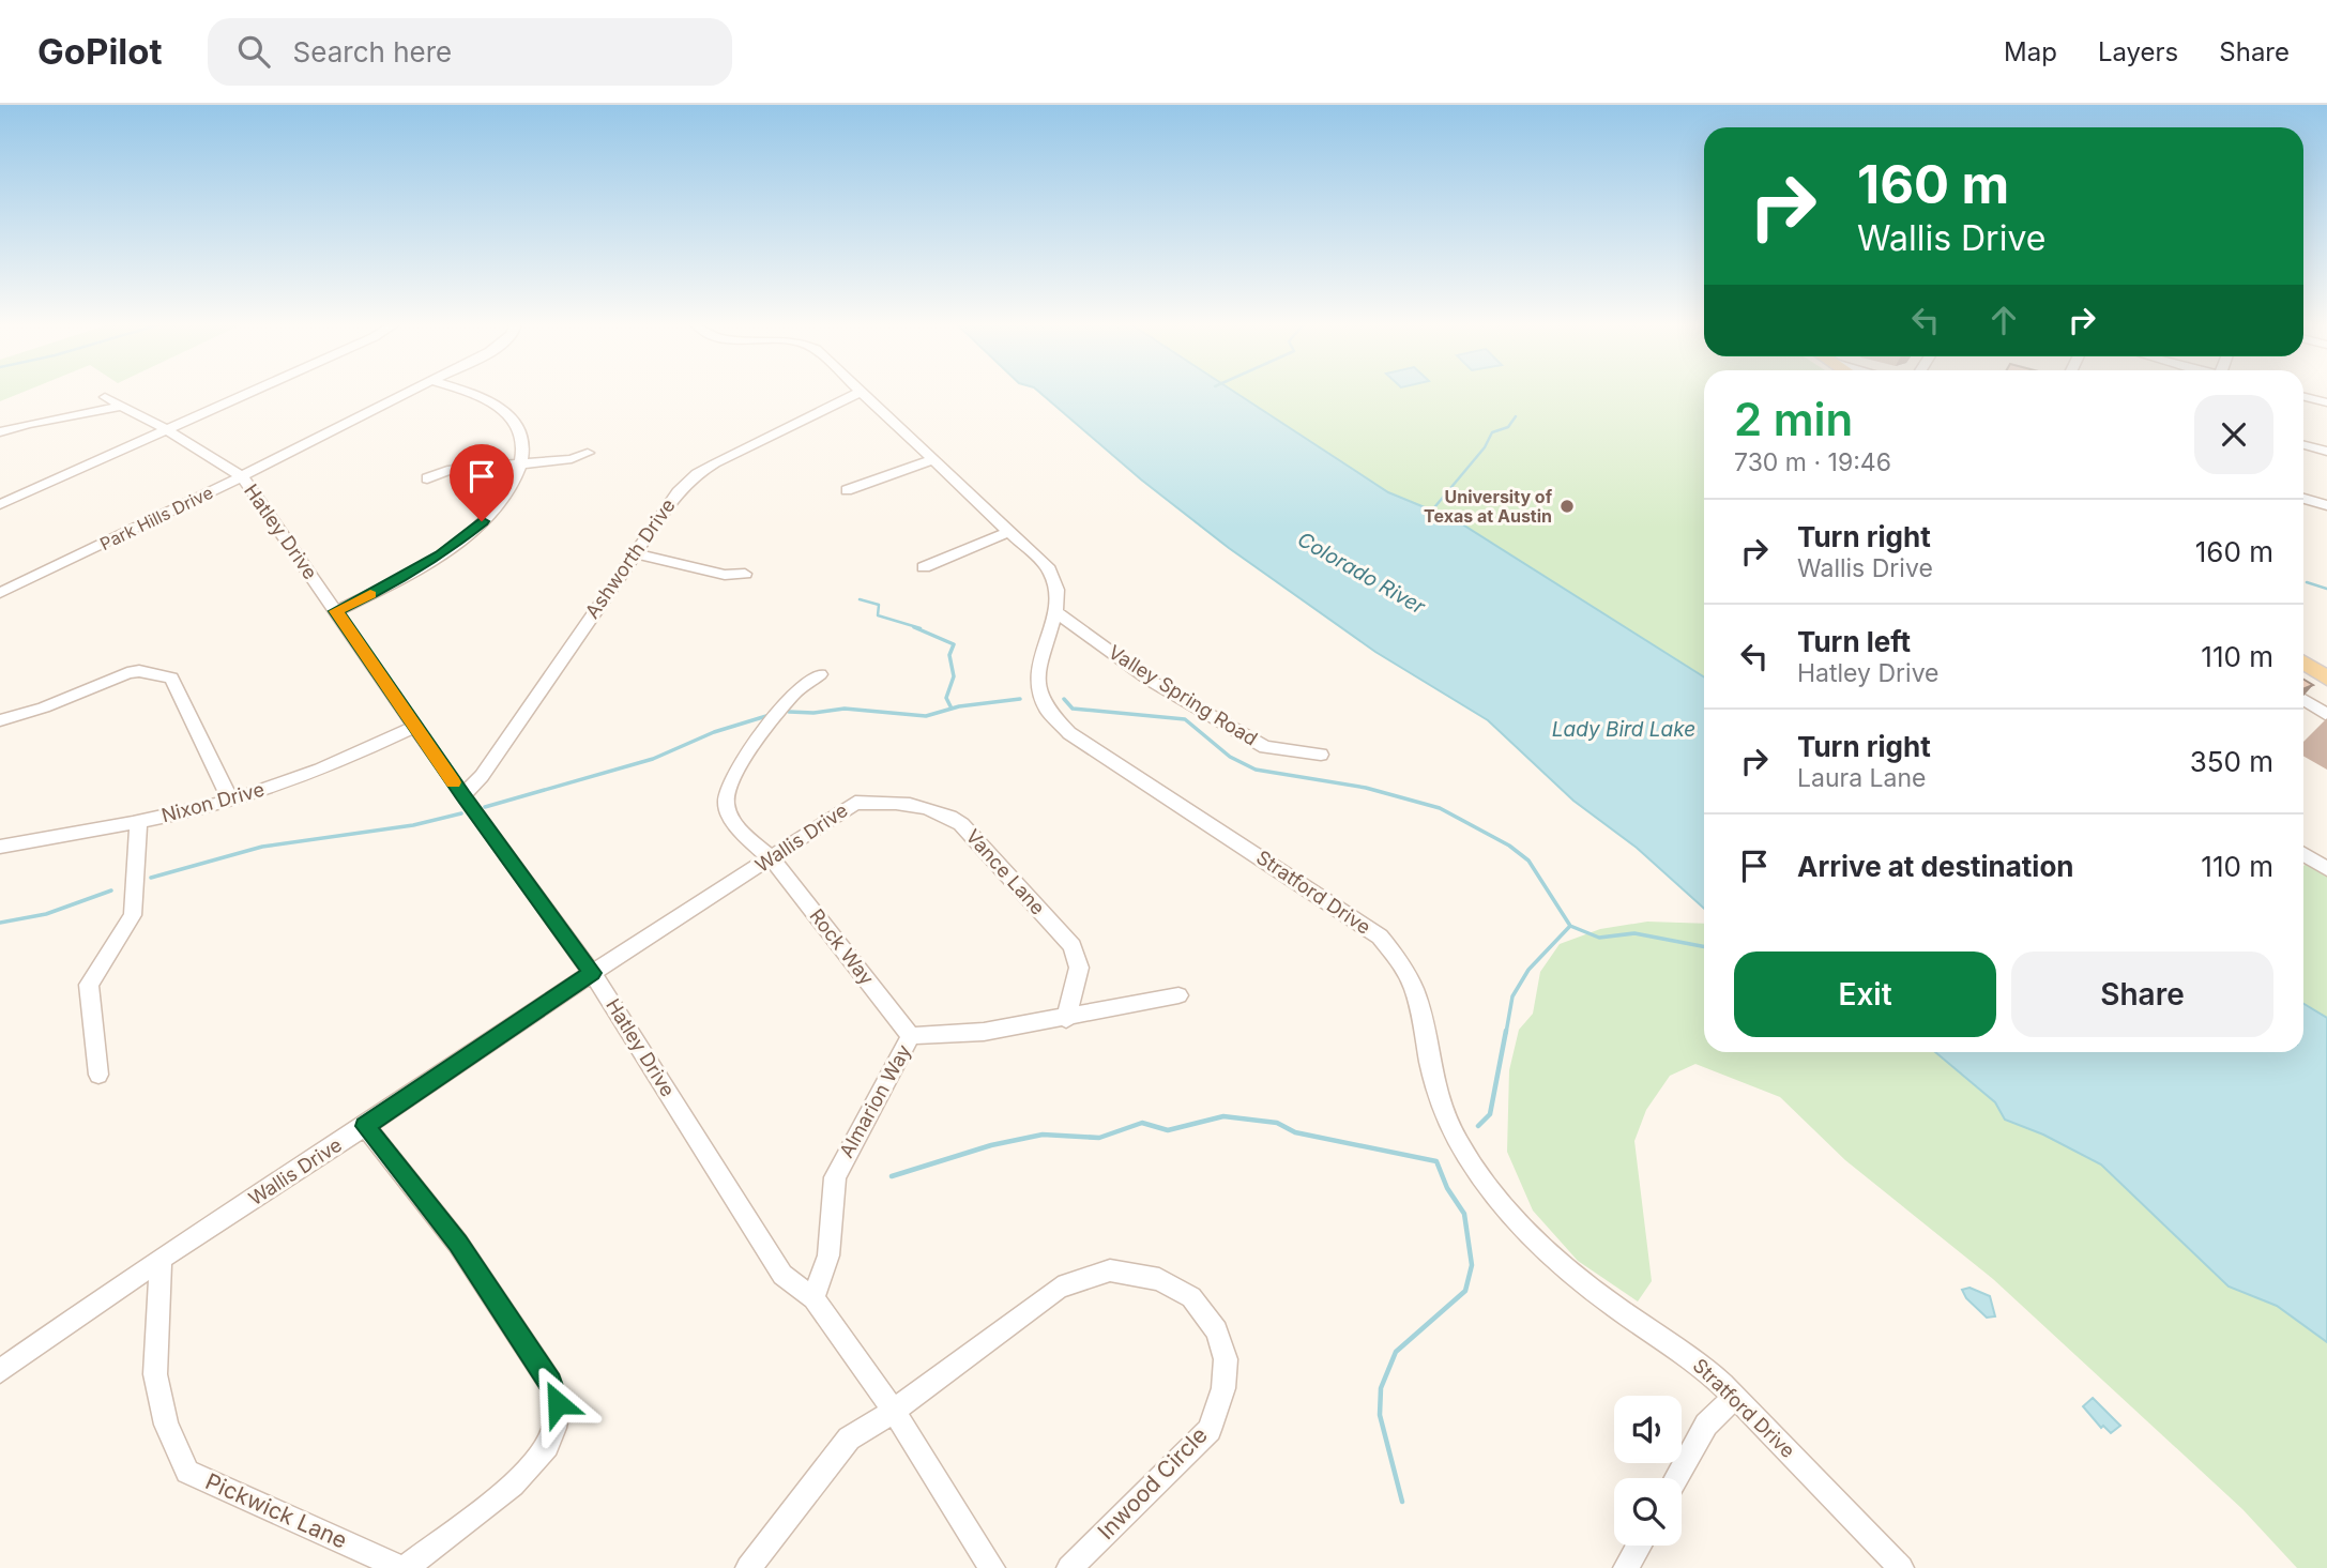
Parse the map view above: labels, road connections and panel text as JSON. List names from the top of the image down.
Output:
{
  "streets": {
    "street": [
      "Park Hills Drive",
      "Hatley Drive",
      "Ashworth Drive",
      "Valley Spring Road",
      "Nixon Drive",
      "Wallis Drive",
      "Vance Lane",
      "Stratford Drive",
      "Rock Way",
      "Almarion Way",
      "Inwood Circle",
      "Pickwick Lane"
    ]
  },
  "crossings": [
    ["Park Hills Drive", "Hatley Drive"],
    ["Hatley Drive", "Ashworth Drive"],
    ["Hatley Drive", "Nixon Drive"],
    ["Hatley Drive", "Wallis Drive"],
    ["Hatley Drive", "Almarion Way"],
    ["Hatley Drive", "Inwood Circle"],
    ["Ashworth Drive", "Stratford Drive"],
    ["Valley Spring Road", "Stratford Drive"],
    ["Wallis Drive", "Vance Lane"],
    ["Wallis Drive", "Rock Way"],
    ["Wallis Drive", "Pickwick Lane"],
    ["Vance Lane", "Almarion Way"],
    ["Rock Way", "Almarion Way"]
  ],
  "water": ["Colorado River", "Lady Bird Lake"],
  "places": ["University of Texas at Austin"],
  "page": {
    "header": "GoPilot",
    "search": "Search here",
    "nav": ["Map", "Layers", "Share"],
    "turn": ["160 m", "Wallis Drive"],
    "heading": ["2 min", "730 m · 19:46"],
    "list": [
      {
        "name": "Turn right",
        "note": "Wallis Drive",
        "value": "160 m"
      },
      {
        "name": "Turn left",
        "note": "Hatley Drive",
        "value": "110 m"
      },
      {
        "name": "Turn right",
        "note": "Laura Lane",
        "value": "350 m"
      },
      {
        "name": "Arrive at destination",
        "value": "110 m"
      }
    ],
    "buttons": ["Exit", "Share"]
  }
}
